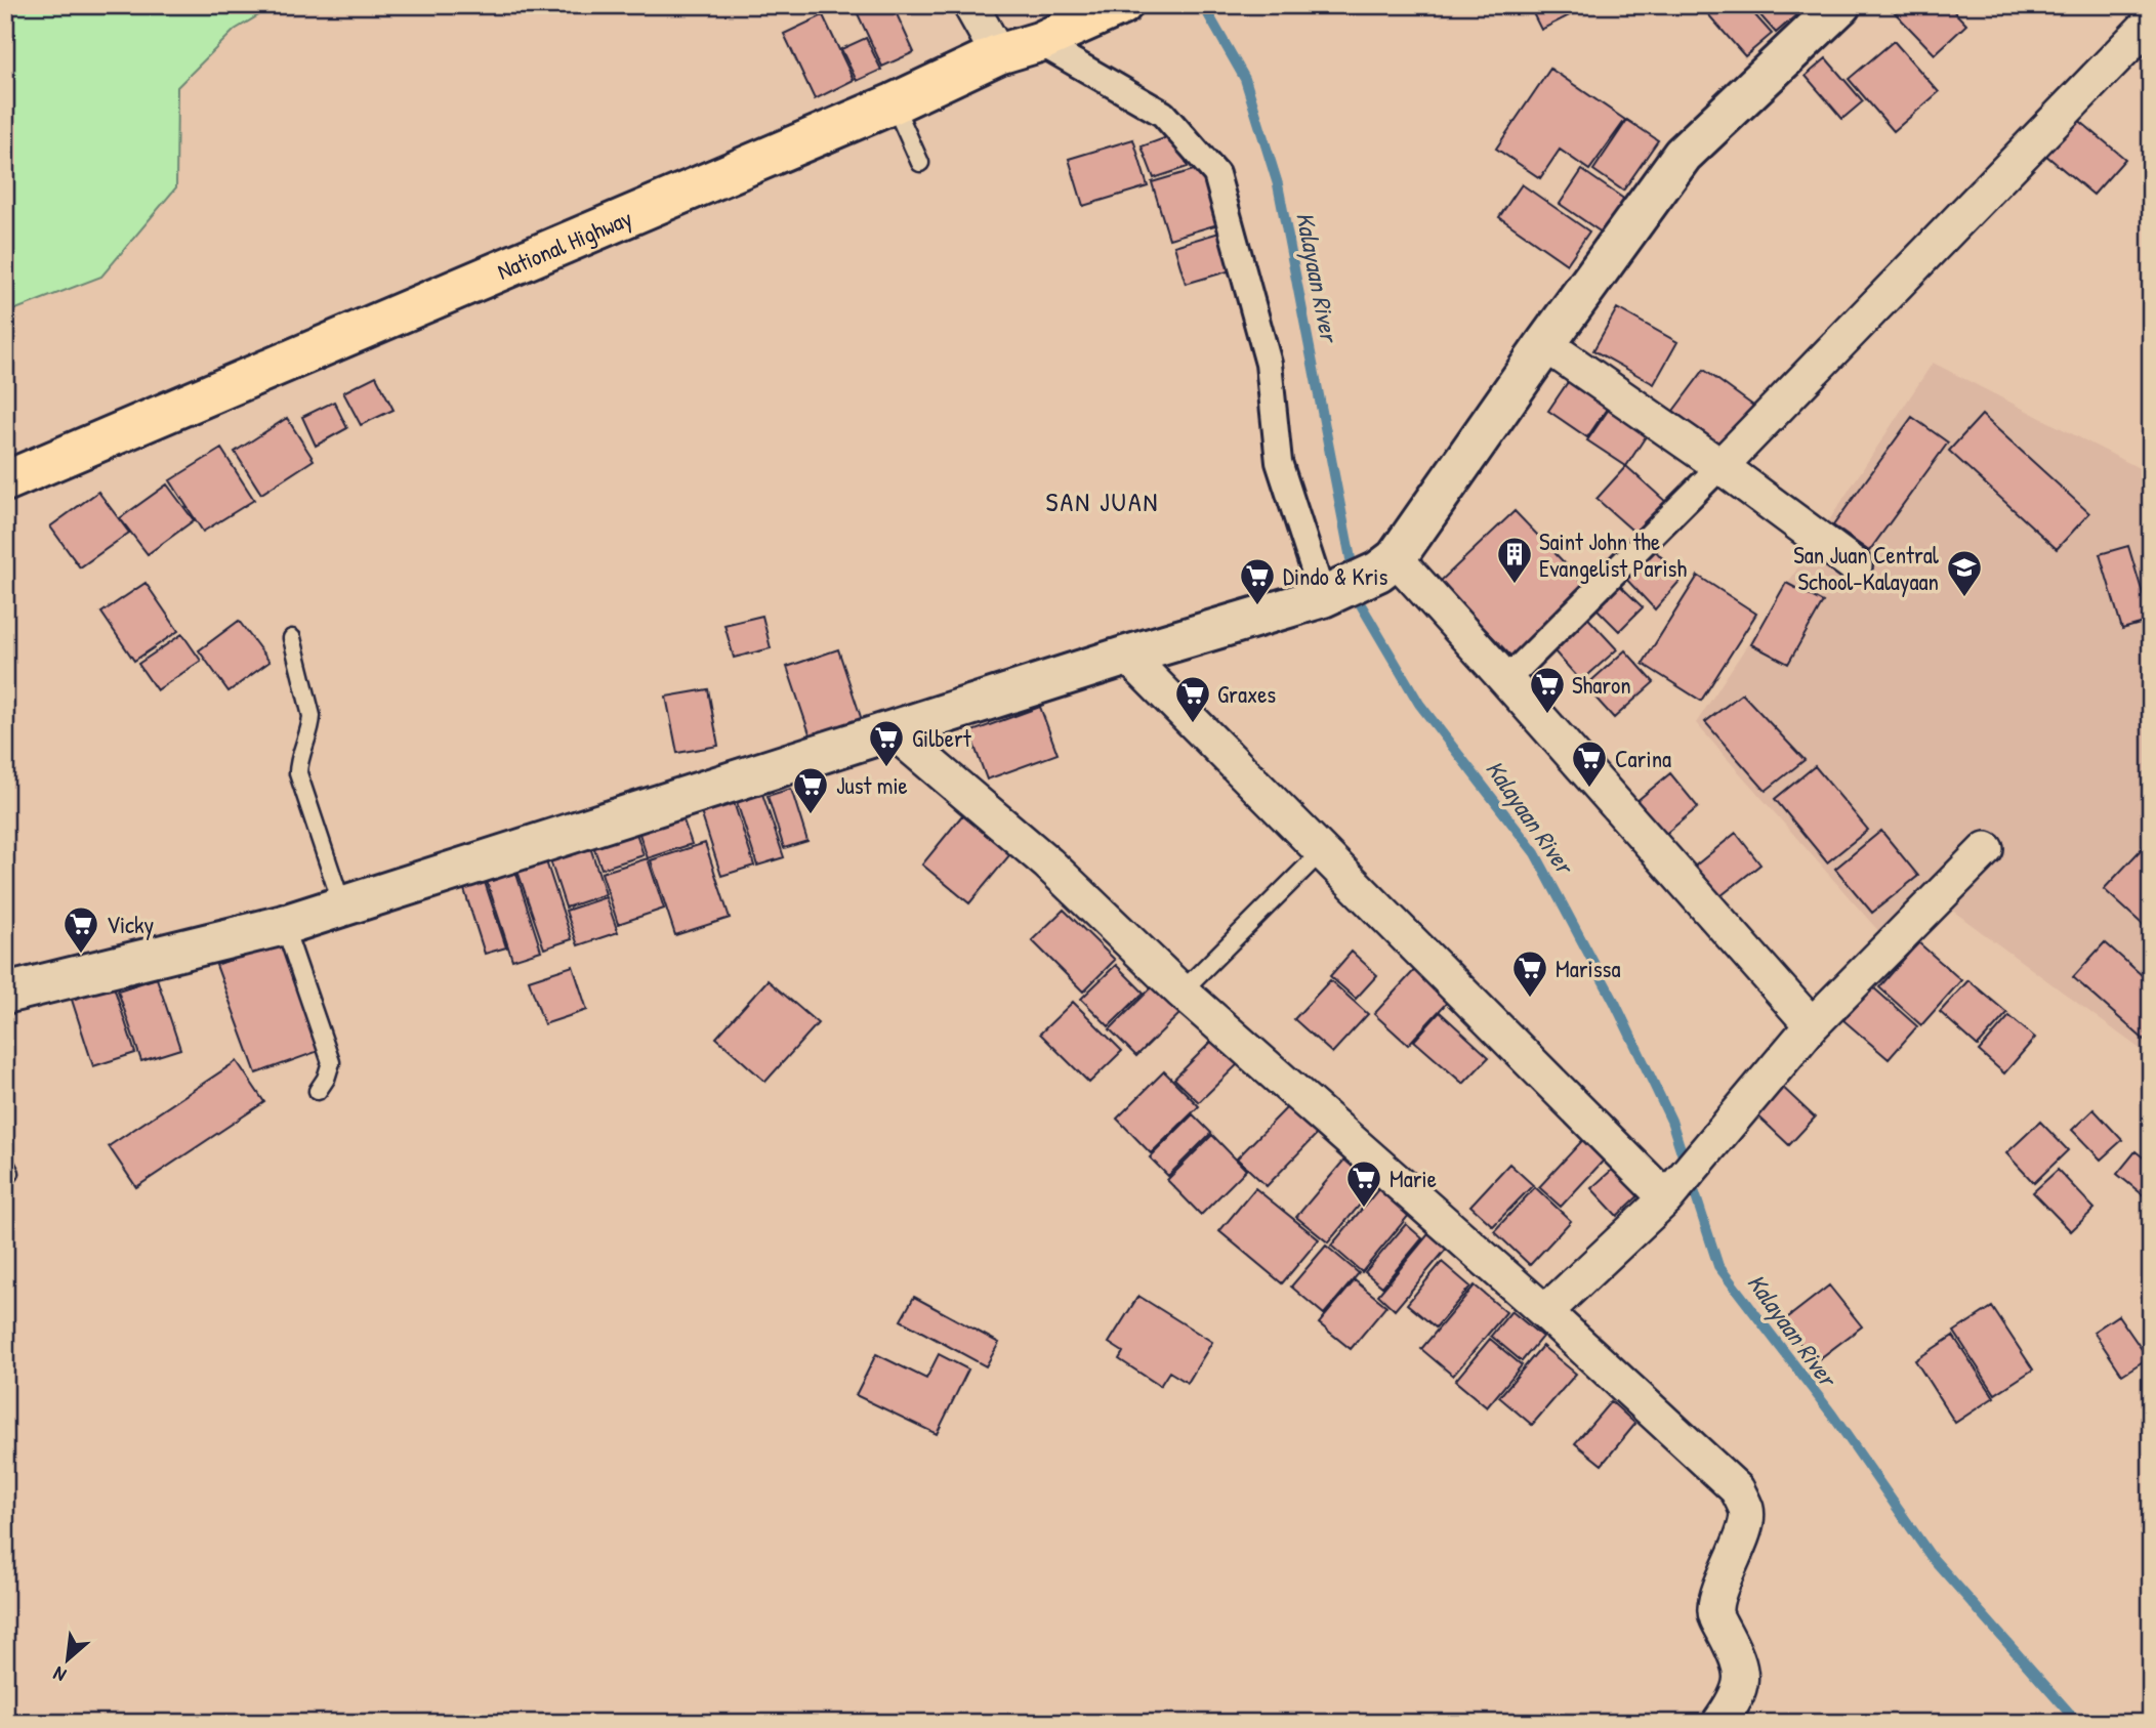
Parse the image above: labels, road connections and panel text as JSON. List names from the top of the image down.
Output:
{
  "streets": {
    "main road": ["National Highway"]
  },
  "districts": ["SAN JUAN"],
  "water": ["Kalayaan River"],
  "places": {
    "building": ["Saint John the Evangelist Parish"],
    "school or university": ["San Juan Central School-Kalayaan"],
    "supermarket": [
      "Dindo & Kris",
      "Sharon",
      "Graxes",
      "Gilbert",
      "Carina",
      "Just mie",
      "Vicky",
      "Marissa",
      "Marie"
    ]
  },
  "north": "bottom left"
}
